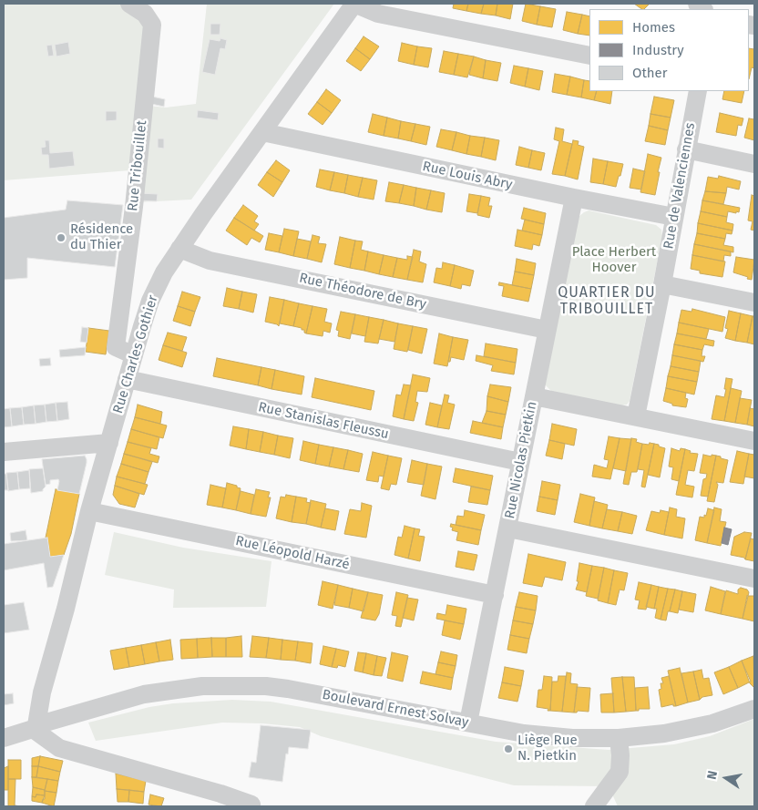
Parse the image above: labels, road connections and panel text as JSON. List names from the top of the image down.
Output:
{
  "streets": {
    "street": [
      "Rue Tribouillet",
      "Rue Louis Abry",
      "Rue de Valenciennes",
      "Rue Théodore de Bry",
      "Rue Charles Gothier",
      "Rue Stanislas Fleussu",
      "Rue Nicolas Pietkin",
      "Rue Léopold Harzé",
      "Boulevard Ernest Solvay"
    ]
  },
  "crossings": [
    ["Rue Tribouillet", "Rue Charles Gothier"],
    ["Rue Louis Abry", "Rue de Valenciennes"],
    ["Rue Louis Abry", "Rue Charles Gothier"],
    ["Rue Louis Abry", "Rue Nicolas Pietkin"],
    ["Rue Théodore de Bry", "Rue Charles Gothier"],
    ["Rue Théodore de Bry", "Rue Nicolas Pietkin"],
    ["Rue Charles Gothier", "Rue Stanislas Fleussu"],
    ["Rue Charles Gothier", "Rue Léopold Harzé"],
    ["Rue Charles Gothier", "Boulevard Ernest Solvay"],
    ["Rue Stanislas Fleussu", "Rue Nicolas Pietkin"],
    ["Rue Nicolas Pietkin", "Rue Léopold Harzé"],
    ["Rue Nicolas Pietkin", "Boulevard Ernest Solvay"]
  ],
  "districts": ["QUARTIER DU TRIBOUILLET"],
  "parks": ["Place Herbert Hoover"],
  "places": ["Résidence du Thier", "Liège Rue N. Pietkin"],
  "legend": ["Homes", "Industry", "Other"],
  "north": "left"
}
